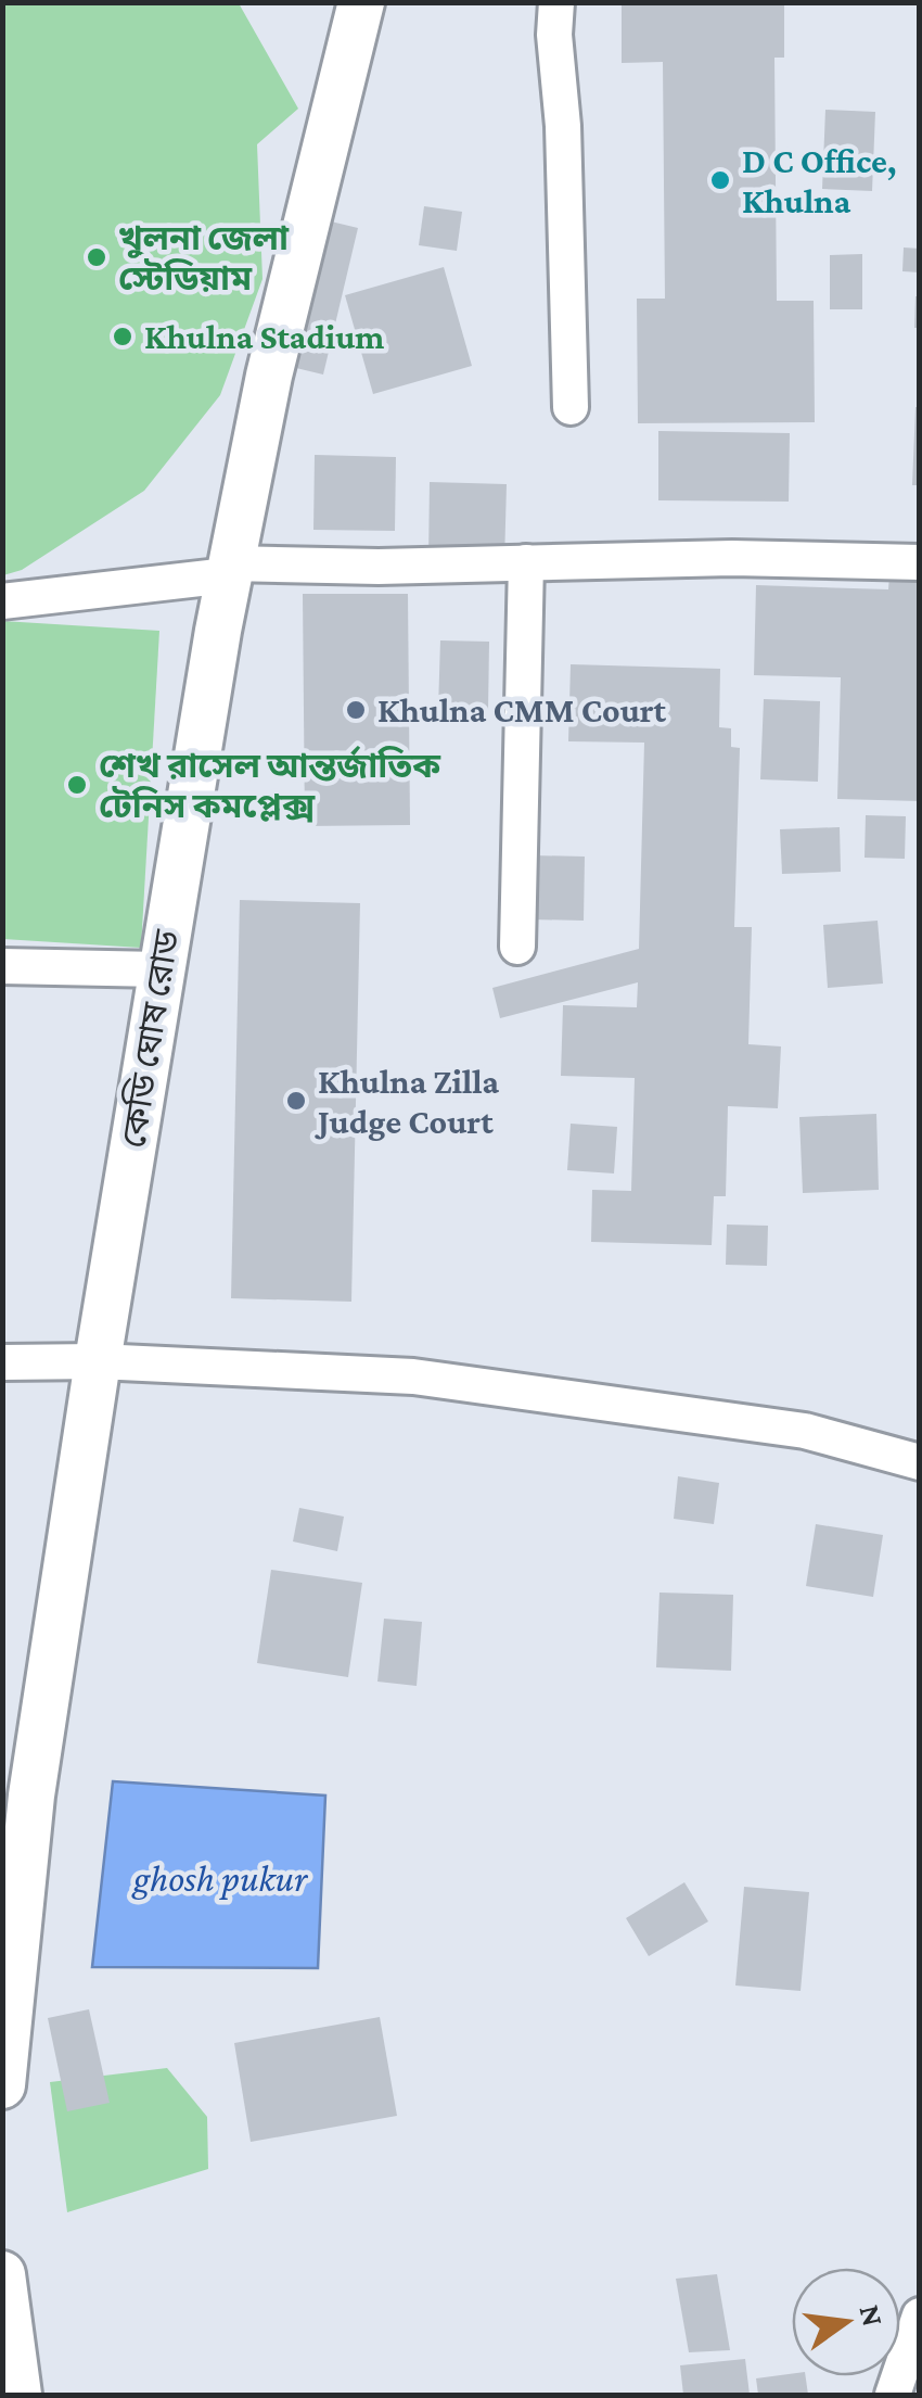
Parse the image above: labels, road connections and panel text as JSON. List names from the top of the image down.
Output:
{
  "streets": {
    "main road": ["কেডি ঘোষ রোড"]
  },
  "water": ["ghosh pukur"],
  "places": [
    "D C Office, Khulna",
    "খুলনা জেলা স্টেডিয়াম",
    "Khulna Stadium",
    "Khulna CMM Court",
    "শেখ রাসেল আন্তর্জাতিক টেনিস কমপ্লেক্স",
    "Khulna Zilla Judge Court"
  ],
  "north": "right"
}
